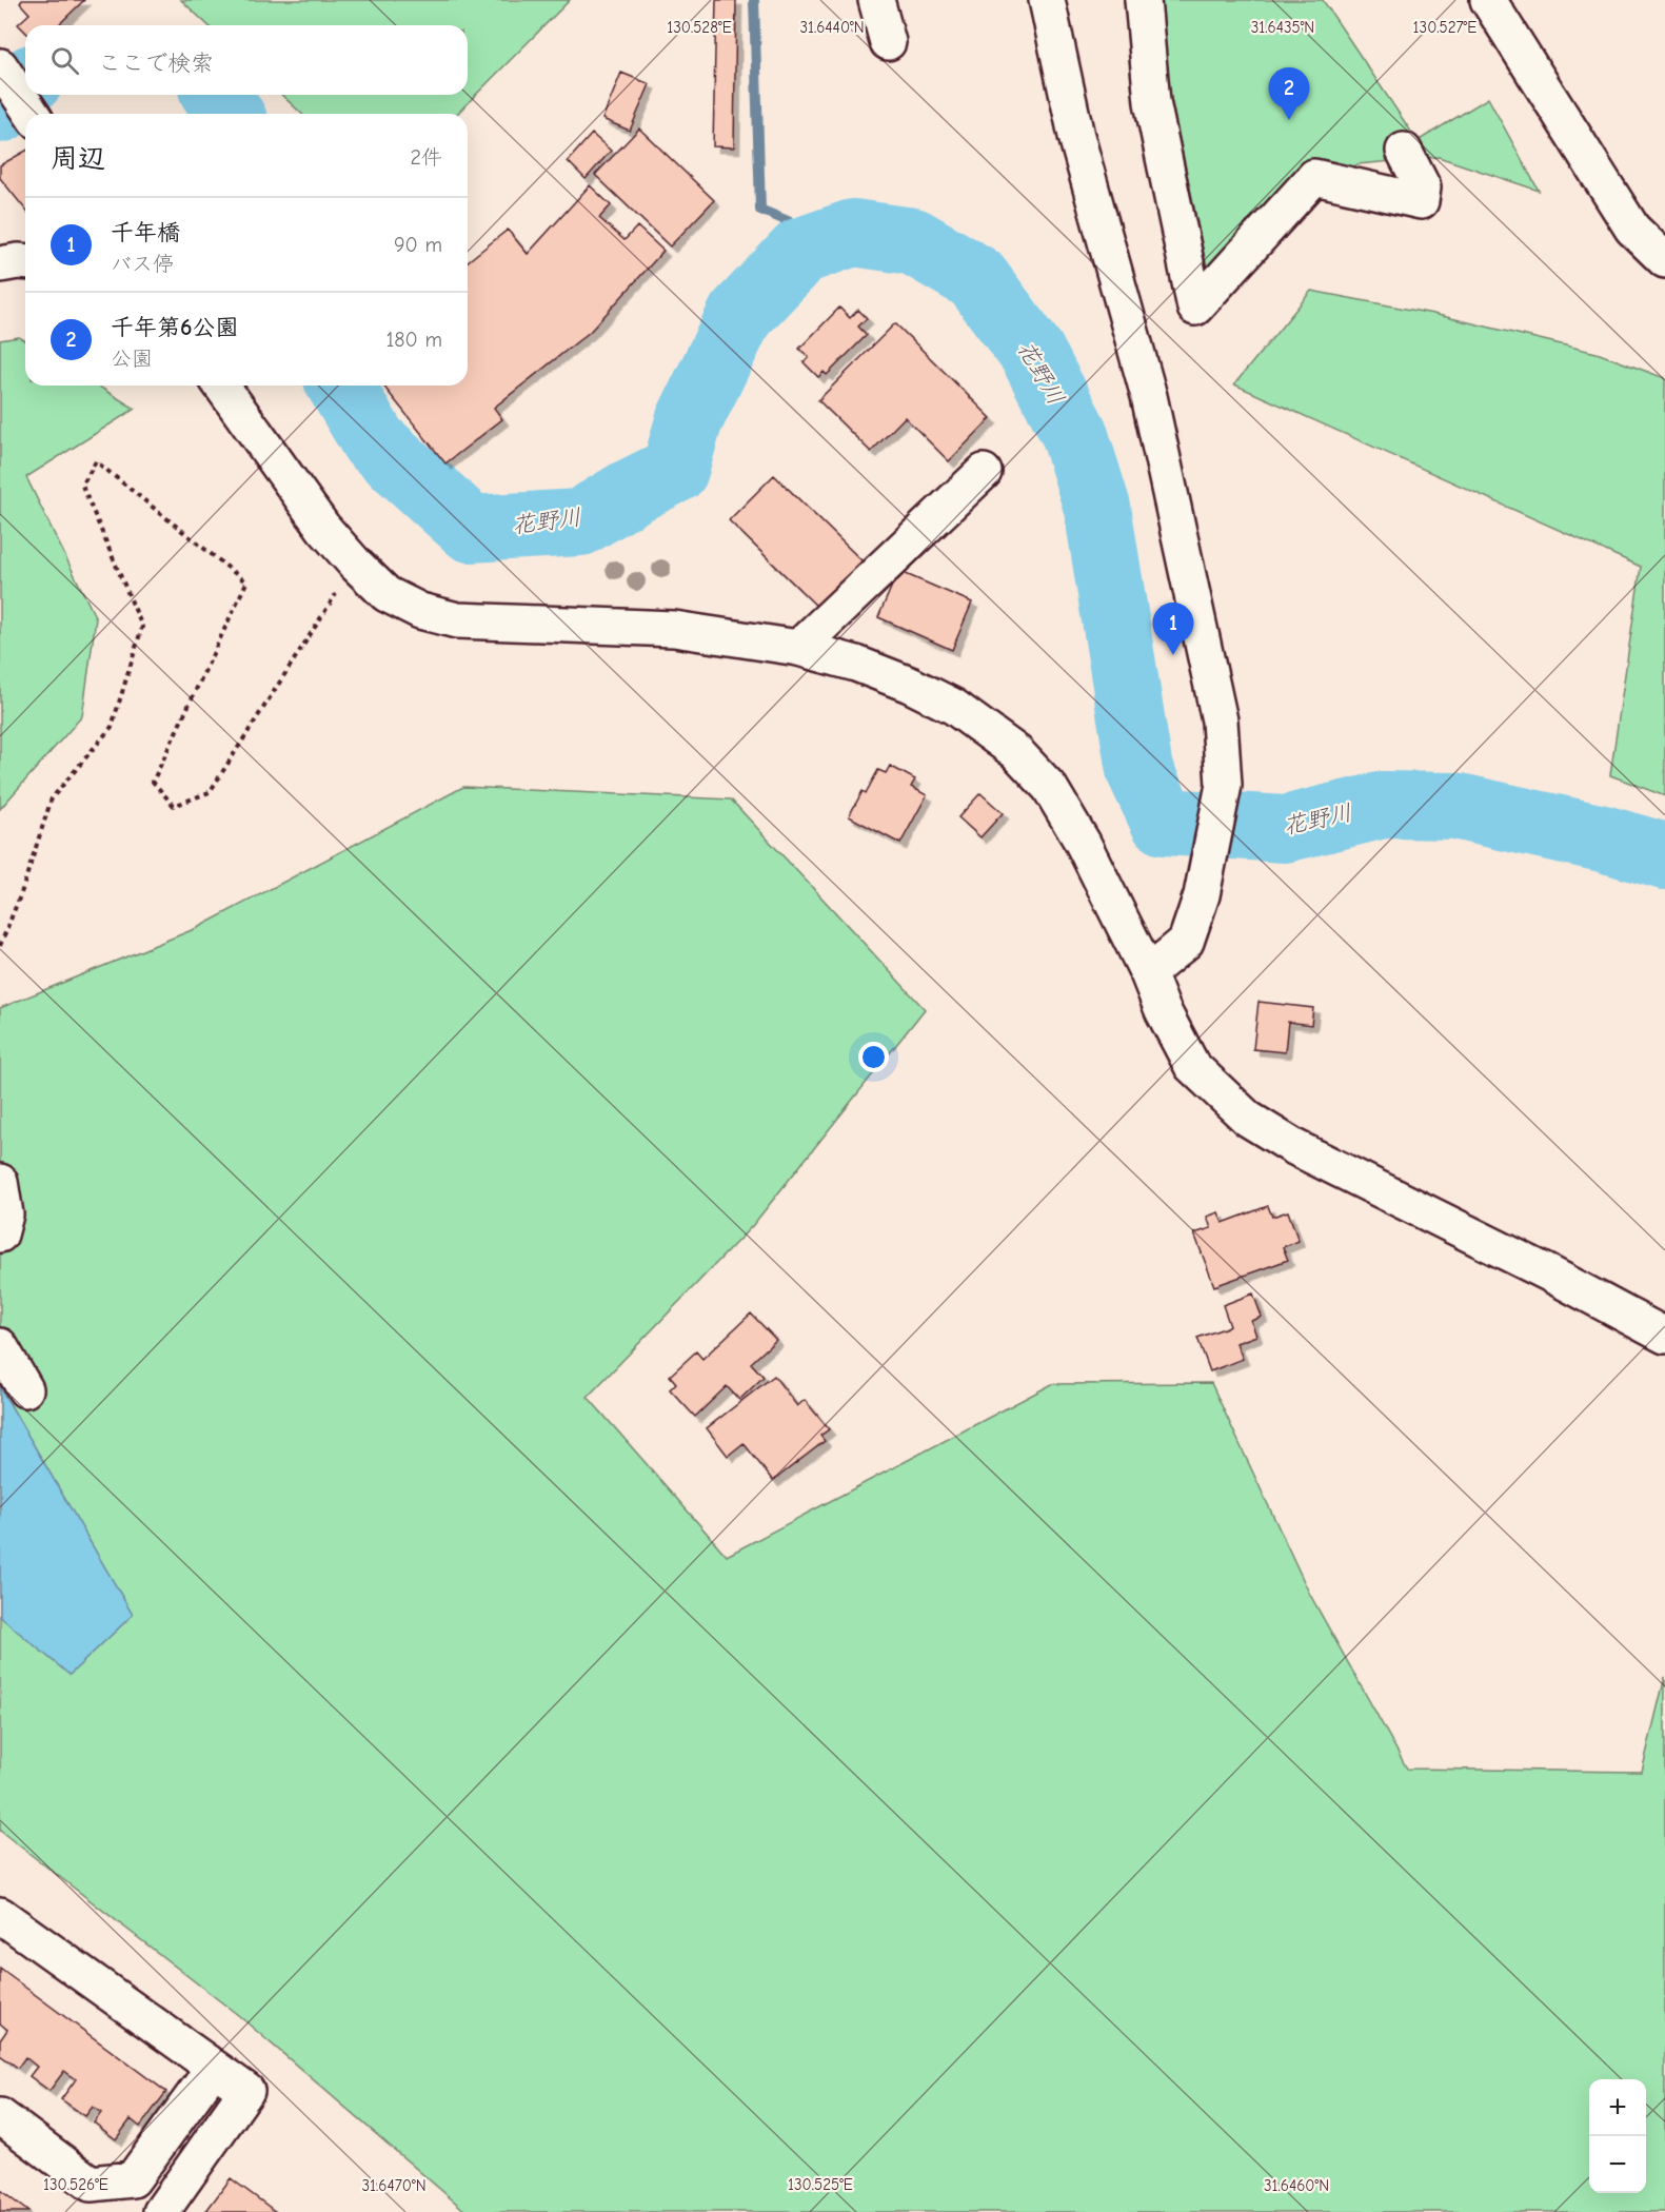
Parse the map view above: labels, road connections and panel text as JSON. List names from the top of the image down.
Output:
{
  "water": ["花野川"],
  "page": {
    "search": "ここで検索",
    "pins": ["2", "1"],
    "heading": ["周辺", "2件"],
    "list": [
      {
        "mark": "1",
        "name": "千年橋",
        "note": "バス停",
        "value": "90 m"
      },
      {
        "mark": "2",
        "name": "千年第6公園",
        "note": "公園",
        "value": "180 m"
      }
    ],
    "map_buttons": ["+", "−"]
  },
  "coordinates": [
    "31.6440°N",
    "31.6435°N",
    "130.528°E",
    "130.527°E",
    "130.526°E",
    "130.525°E",
    "31.6470°N",
    "31.6460°N"
  ]
}
